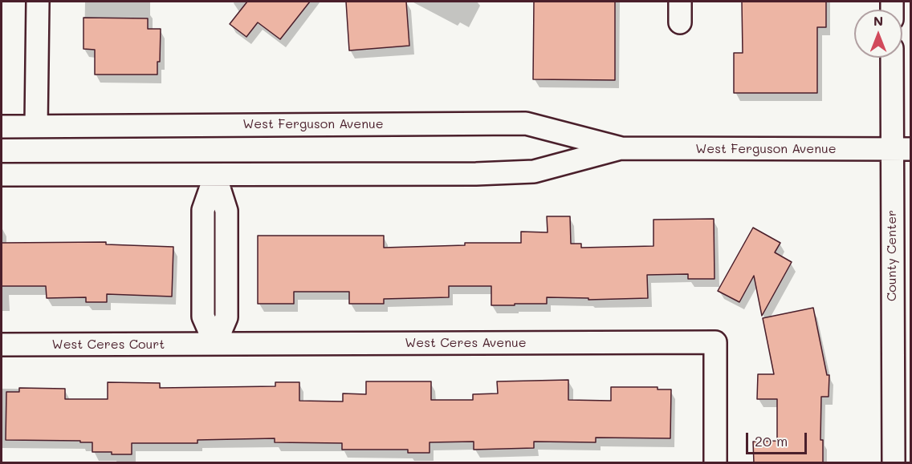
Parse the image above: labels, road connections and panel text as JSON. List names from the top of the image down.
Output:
{
  "streets": {
    "street": [
      "West Ferguson Avenue",
      "County Center",
      "West Ceres Avenue",
      "West Ceres Court"
    ]
  },
  "crossings": [
    ["West Ferguson Avenue", "County Center"],
    ["West Ceres Avenue", "West Ceres Court"]
  ],
  "scale_bar": "20 m",
  "north": "top"
}
